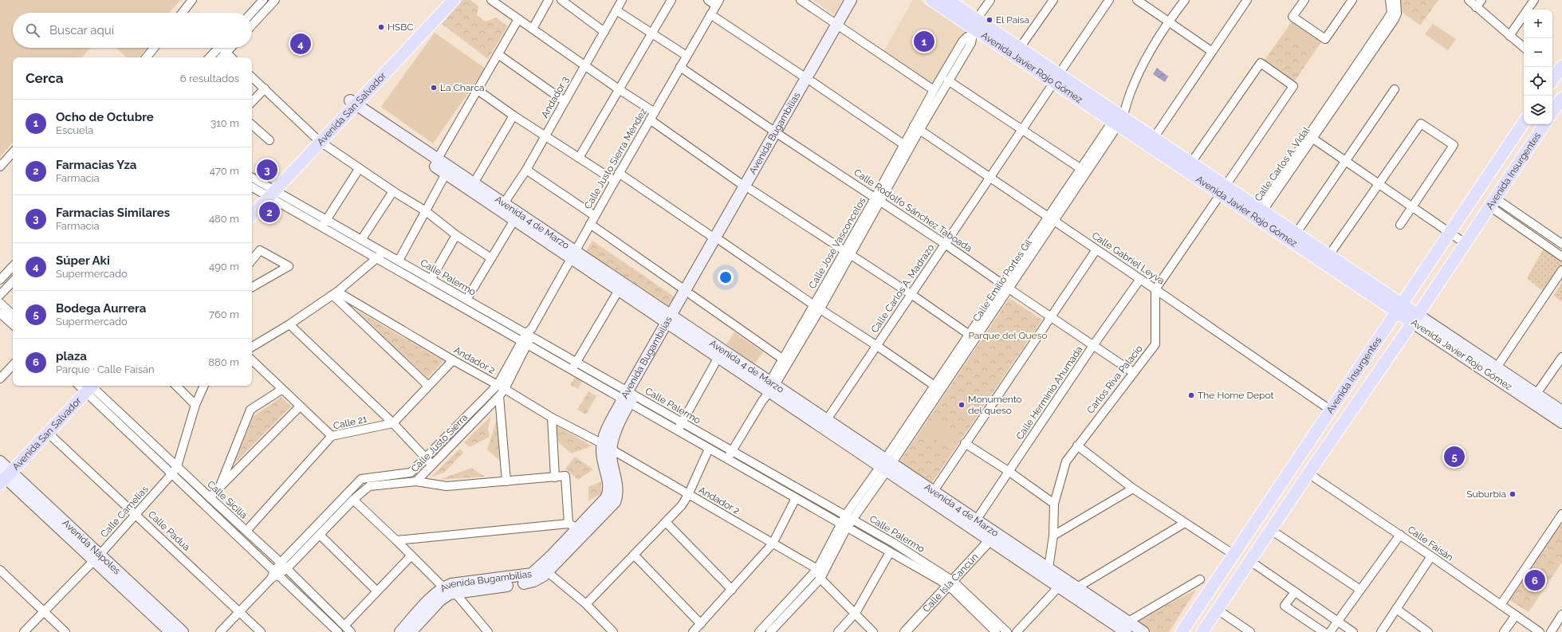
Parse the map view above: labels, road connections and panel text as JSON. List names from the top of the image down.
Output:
{
  "streets": {
    "main road": [
      "Avenida Javier Rojo Gómez",
      "Avenida San Salvador",
      "Avenida Bugambilias",
      "Avenida Insurgentes",
      "Avenida 4 de Marzo",
      "Avenida Nápoles"
    ],
    "street": [
      "Andador 3",
      "Calle Justo Sierra Méndez",
      "Calle Carlos A. Vidal",
      "Calle Rodolfo Sánchez Taboada",
      "Calle José Vasconcelos",
      "Calle Gabriel Leyva",
      "Calle Palermo",
      "Calle Emilio Portes Gil",
      "Calle Carlos A. Madrazo",
      "Andador 2",
      "Carlos Riva Palacio",
      "Calle Herminio Ahumada",
      "Calle 21",
      "Calle Justo Sierra",
      "Calle Sicilia",
      "Calle Camelias",
      "Calle Padua",
      "Calle Faisán",
      "Calle Isla Cancún"
    ]
  },
  "crossings": [
    ["Avenida Javier Rojo Gómez", "Calle Carlos A. Vidal"],
    ["Avenida Javier Rojo Gómez", "Avenida Insurgentes"],
    ["Avenida Javier Rojo Gómez", "Calle José Vasconcelos"],
    ["Avenida Javier Rojo Gómez", "Calle Emilio Portes Gil"],
    ["Avenida Javier Rojo Gómez", "Calle Carlos A. Madrazo"],
    ["Andador 3", "Avenida 4 de Marzo"],
    ["Avenida San Salvador", "Avenida 4 de Marzo"],
    ["Avenida San Salvador", "Calle Palermo"],
    ["Avenida San Salvador", "Calle Sicilia"],
    ["Avenida San Salvador", "Calle Padua"],
    ["Avenida San Salvador", "Avenida Nápoles"],
    ["Avenida Bugambilias", "Calle Rodolfo Sánchez Taboada"],
    ["Avenida Bugambilias", "Avenida 4 de Marzo"],
    ["Avenida Bugambilias", "Calle Palermo"],
    ["Avenida Bugambilias", "Andador 2"],
    ["Calle Justo Sierra Méndez", "Calle Rodolfo Sánchez Taboada"],
    ["Calle Justo Sierra Méndez", "Avenida 4 de Marzo"],
    ["Calle Justo Sierra Méndez", "Calle Palermo"],
    ["Calle Justo Sierra Méndez", "Calle Justo Sierra"],
    ["Avenida Insurgentes", "Calle Gabriel Leyva"],
    ["Avenida Insurgentes", "Calle Faisán"],
    ["Calle Rodolfo Sánchez Taboada", "Calle José Vasconcelos"],
    ["Calle Rodolfo Sánchez Taboada", "Calle Emilio Portes Gil"],
    ["Calle Rodolfo Sánchez Taboada", "Calle Carlos A. Madrazo"],
    ["Calle Rodolfo Sánchez Taboada", "Carlos Riva Palacio"],
    ["Calle Rodolfo Sánchez Taboada", "Calle Herminio Ahumada"],
    ["Avenida 4 de Marzo", "Calle José Vasconcelos"],
    ["Avenida 4 de Marzo", "Calle Emilio Portes Gil"],
    ["Avenida 4 de Marzo", "Calle Carlos A. Madrazo"],
    ["Avenida 4 de Marzo", "Carlos Riva Palacio"],
    ["Avenida 4 de Marzo", "Calle Herminio Ahumada"],
    ["Avenida 4 de Marzo", "Calle Isla Cancún"],
    ["Calle José Vasconcelos", "Calle Gabriel Leyva"],
    ["Calle José Vasconcelos", "Calle Palermo"],
    ["Calle Gabriel Leyva", "Calle Emilio Portes Gil"],
    ["Calle Gabriel Leyva", "Calle Carlos A. Madrazo"],
    ["Calle Gabriel Leyva", "Carlos Riva Palacio"],
    ["Calle Gabriel Leyva", "Calle Herminio Ahumada"],
    ["Calle Palermo", "Calle Justo Sierra"],
    ["Calle Palermo", "Calle Isla Cancún"],
    ["Andador 2", "Calle Justo Sierra"],
    ["Calle 21", "Calle Sicilia"],
    ["Calle Justo Sierra", "Calle Sicilia"],
    ["Calle Sicilia", "Calle Camelias"],
    ["Calle Camelias", "Calle Padua"],
    ["Calle Camelias", "Avenida Nápoles"]
  ],
  "parks": ["Parque del Queso"],
  "places": [
    "El Paisa",
    "HSBC",
    "La Charca",
    "The Home Depot",
    "Monumento del queso",
    "Suburbia"
  ],
  "page": {
    "map_buttons": ["+", "−"],
    "search": "Buscar aquí",
    "pins": [
      "1",
      "4",
      "3",
      "2",
      "5",
      "6"
    ],
    "heading": ["Cerca", "6 resultados"],
    "list": [
      {
        "mark": "1",
        "name": "Ocho de Octubre",
        "note": "Escuela",
        "value": "310 m"
      },
      {
        "mark": "2",
        "name": "Farmacias Yza",
        "note": "Farmacia",
        "value": "470 m"
      },
      {
        "mark": "3",
        "name": "Farmacias Similares",
        "note": "Farmacia",
        "value": "480 m"
      },
      {
        "mark": "4",
        "name": "Súper Aki",
        "note": "Supermercado",
        "value": "490 m"
      },
      {
        "mark": "5",
        "name": "Bodega Aurrera",
        "note": "Supermercado",
        "value": "760 m"
      },
      {
        "mark": "6",
        "name": "plaza",
        "note": "Parque · Calle Faisán",
        "value": "880 m"
      }
    ]
  }
}
